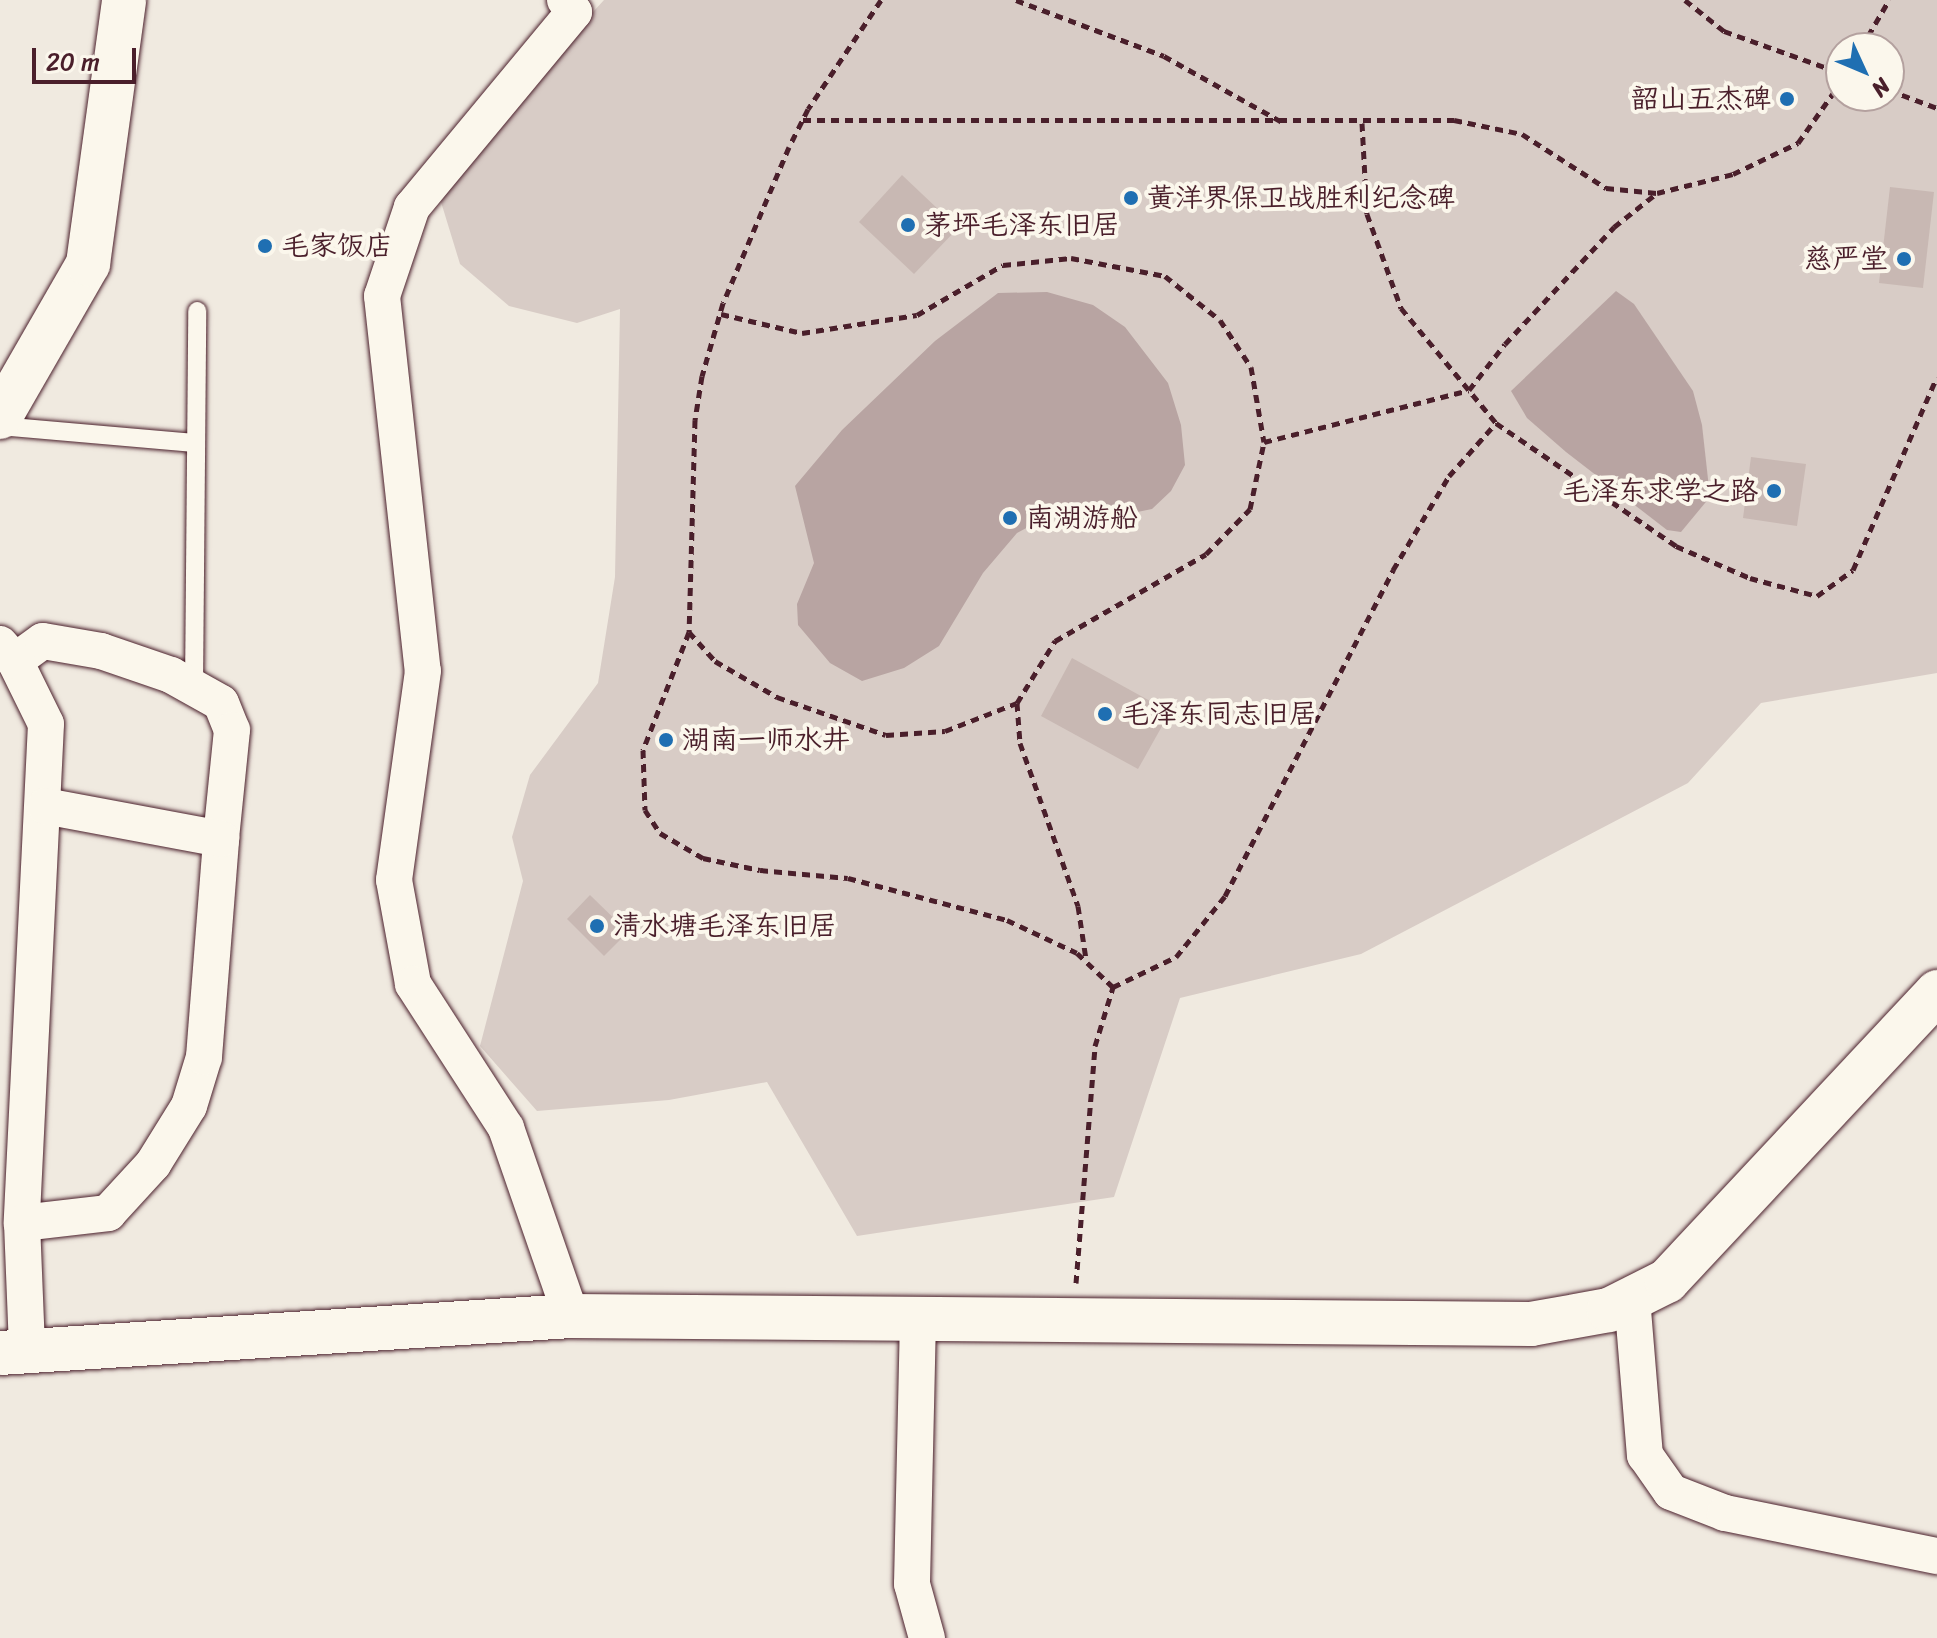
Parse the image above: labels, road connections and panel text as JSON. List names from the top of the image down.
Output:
{
  "places": [
    "韶山五杰碑",
    "黄洋界保卫战胜利纪念碑",
    "茅坪毛泽东旧居",
    "毛家饭店",
    "慈严堂",
    "毛泽东求学之路",
    "南湖游船",
    "毛泽东同志旧居",
    "湖南一师水井",
    "清水塘毛泽东旧居"
  ],
  "scale_bar": "20 m",
  "north": "bottom right"
}
